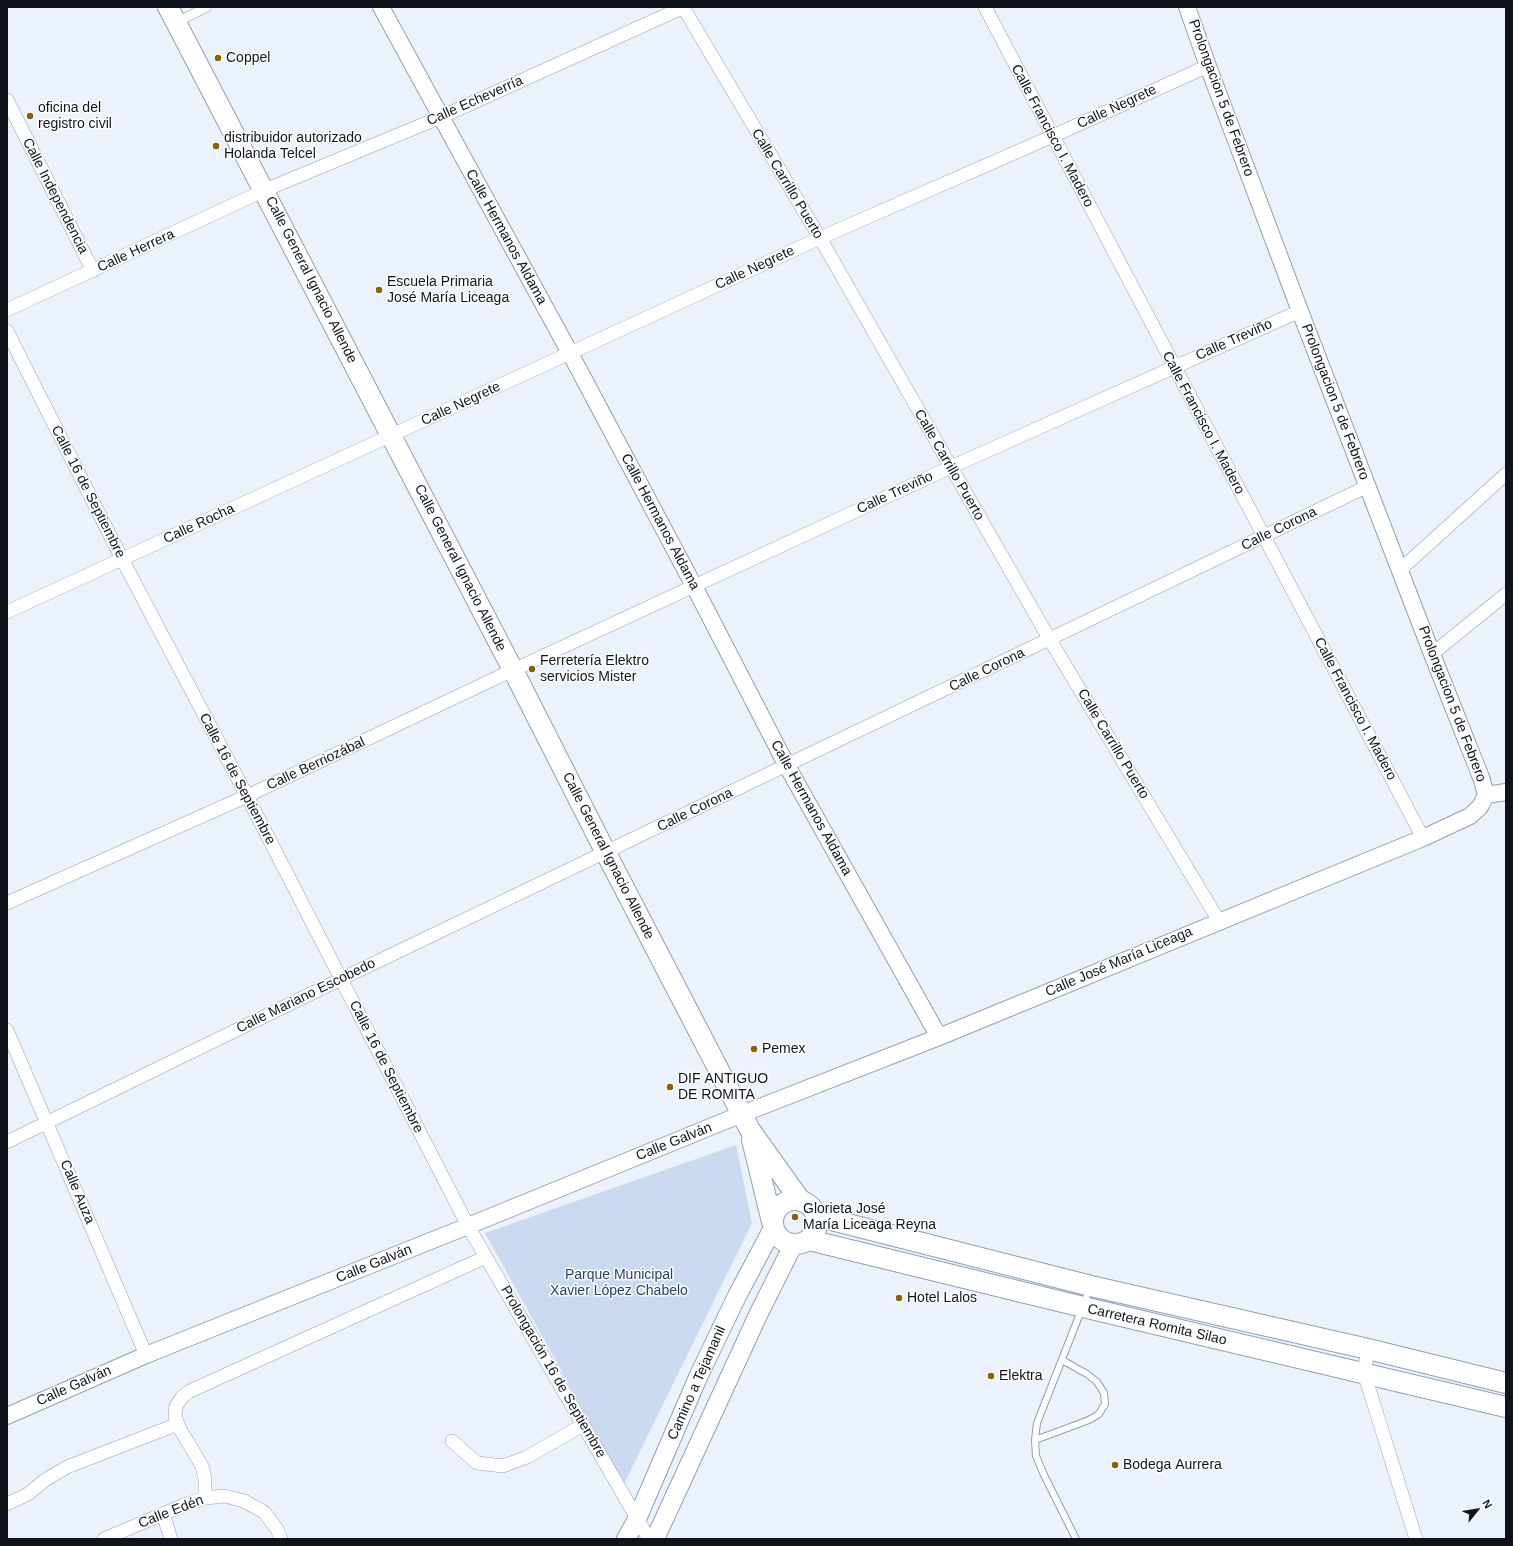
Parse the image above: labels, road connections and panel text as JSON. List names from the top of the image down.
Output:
{
  "streets": {
    "main road": ["Calle General Ignacio Allende", "Carretera Romita Silao", "Camino a Tejamanil"],
    "street": [
      "Prolongacion 5 de Febrero",
      "Calle Echeverría",
      "Calle Negrete",
      "Calle Francisco I. Madero",
      "Calle Carrillo Puerto",
      "Calle Independencia",
      "Calle Hermanos Aldama",
      "Calle Herrera",
      "Calle Treviño",
      "Calle 16 de Septiembre",
      "Calle Rocha",
      "Calle Corona",
      "Calle Berriozábal",
      "Calle José María Liceaga",
      "Calle Mariano Escobedo",
      "Calle Galván",
      "Calle Auza",
      "Prolongación 16 de Septiembre",
      "Calle Edén"
    ]
  },
  "crossings": [
    ["Prolongacion 5 de Febrero", "Calle Negrete"],
    ["Prolongacion 5 de Febrero", "Calle Treviño"],
    ["Prolongacion 5 de Febrero", "Calle Corona"],
    ["Prolongacion 5 de Febrero", "Calle José María Liceaga"],
    ["Calle Echeverría", "Calle Carrillo Puerto"],
    ["Calle Echeverría", "Calle Hermanos Aldama"],
    ["Calle Echeverría", "Calle Herrera"],
    ["Calle Echeverría", "Calle General Ignacio Allende"],
    ["Calle Negrete", "Calle Francisco I. Madero"],
    ["Calle Negrete", "Calle Carrillo Puerto"],
    ["Calle Negrete", "Calle Hermanos Aldama"],
    ["Calle Negrete", "Calle General Ignacio Allende"],
    ["Calle Negrete", "Calle Rocha"],
    ["Calle Francisco I. Madero", "Calle Treviño"],
    ["Calle Francisco I. Madero", "Calle Corona"],
    ["Calle Francisco I. Madero", "Calle José María Liceaga"],
    ["Calle Carrillo Puerto", "Calle Treviño"],
    ["Calle Carrillo Puerto", "Calle Corona"],
    ["Calle Carrillo Puerto", "Calle José María Liceaga"],
    ["Calle Independencia", "Calle Herrera"],
    ["Calle Hermanos Aldama", "Calle Treviño"],
    ["Calle Hermanos Aldama", "Calle Corona"],
    ["Calle Hermanos Aldama", "Calle José María Liceaga"],
    ["Calle Herrera", "Calle General Ignacio Allende"],
    ["Calle General Ignacio Allende", "Calle Treviño"],
    ["Calle General Ignacio Allende", "Calle Rocha"],
    ["Calle General Ignacio Allende", "Calle Corona"],
    ["Calle General Ignacio Allende", "Calle Berriozábal"],
    ["Calle General Ignacio Allende", "Calle José María Liceaga"],
    ["Calle General Ignacio Allende", "Calle Mariano Escobedo"],
    ["Calle General Ignacio Allende", "Calle Galván"],
    ["Calle General Ignacio Allende", "Carretera Romita Silao"],
    ["Calle General Ignacio Allende", "Camino a Tejamanil"],
    ["Calle Treviño", "Calle Berriozábal"],
    ["Calle 16 de Septiembre", "Calle Rocha"],
    ["Calle 16 de Septiembre", "Calle Berriozábal"],
    ["Calle 16 de Septiembre", "Calle Mariano Escobedo"],
    ["Calle 16 de Septiembre", "Calle Galván"],
    ["Calle 16 de Septiembre", "Prolongación 16 de Septiembre"],
    ["Calle Corona", "Calle Mariano Escobedo"],
    ["Calle José María Liceaga", "Calle Galván"],
    ["Calle Mariano Escobedo", "Calle Auza"],
    ["Calle Galván", "Calle Auza"],
    ["Calle Galván", "Prolongación 16 de Septiembre"],
    ["Carretera Romita Silao", "Camino a Tejamanil"],
    ["Prolongación 16 de Septiembre", "Camino a Tejamanil"]
  ],
  "parks": ["Parque Municipal Xavier López Chabelo"],
  "places": [
    "Coppel",
    "oficina del registro civil",
    "distribuidor autorizado Holanda Telcel",
    "Escuela Primaria José María Liceaga",
    "Ferretería Elektro servicios Mister",
    "Pemex",
    "DIF ANTIGUO DE ROMITA",
    "Glorieta José María Liceaga Reyna",
    "Hotel Lalos",
    "Elektra",
    "Bodega Aurrera"
  ],
  "north": "top right"
}
